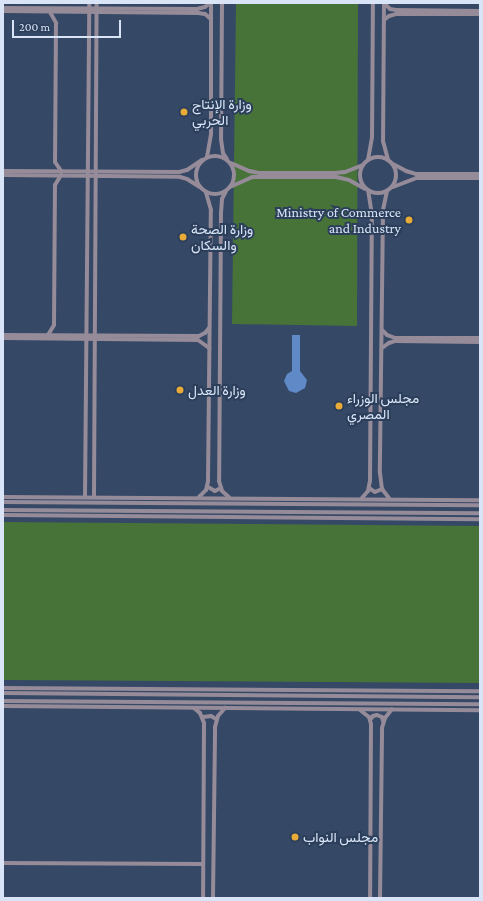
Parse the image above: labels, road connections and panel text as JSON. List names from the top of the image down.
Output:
{
  "places": [
    "وزارة الإنتاج الحربي",
    "Ministry of Commerce and Industry",
    "وزارة الصحة والسكان",
    "وزارة العدل",
    "مجلس الوزراء المصري",
    "مجلس النواب"
  ],
  "scale_bar": "200 m"
}
